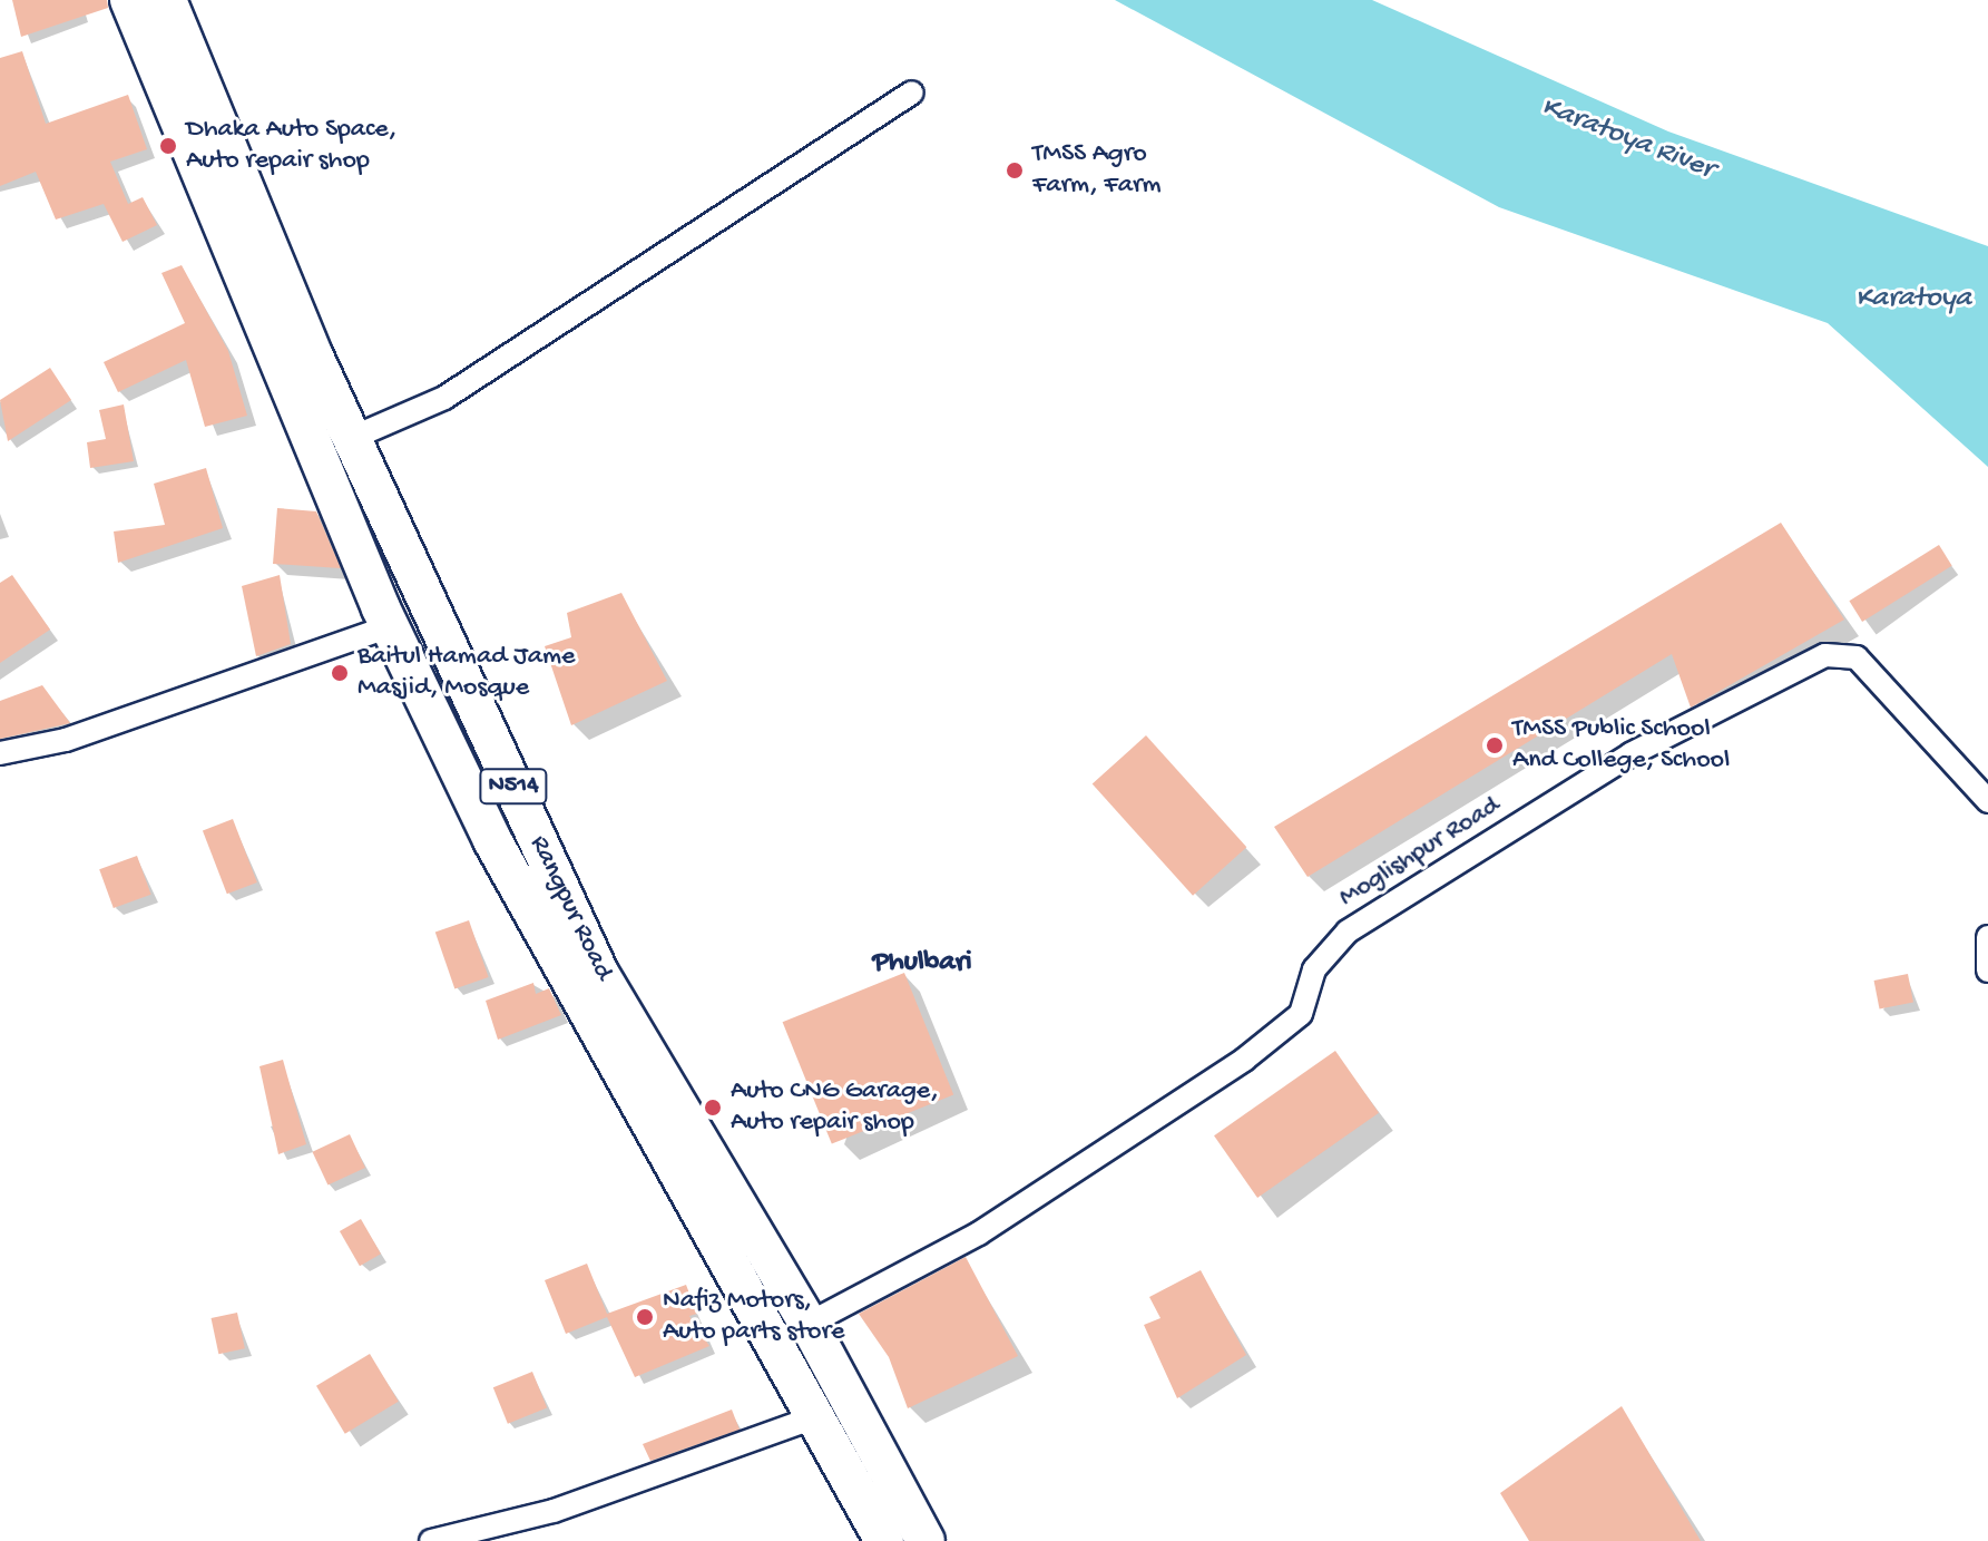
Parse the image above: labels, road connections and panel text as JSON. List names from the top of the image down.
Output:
{
  "streets": {
    "highway": ["N514", "Rangpur Road"],
    "street": ["Moglishpur Road"]
  },
  "crossings": [
    ["Moglishpur Road", "Rangpur Road"]
  ],
  "districts": ["Phulbari"],
  "water": ["Karatoya River", "Karatoya"],
  "places": [
    "Dhaka Auto Space, Auto repair shop",
    "TMSS Agro Farm, Farm",
    "Baitul Hamad Jame Masjid, Mosque",
    "TMSS Public School And College, School",
    "Auto CNG Garage, Auto repair shop",
    "Nafiz Motors, Auto parts store"
  ]
}
